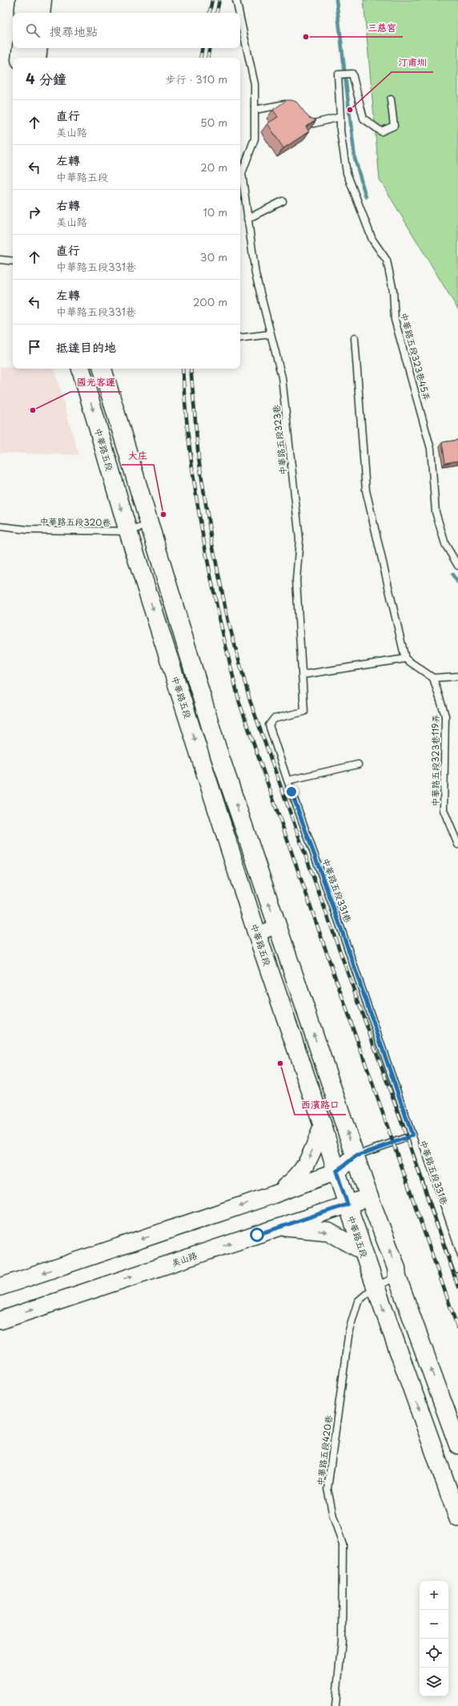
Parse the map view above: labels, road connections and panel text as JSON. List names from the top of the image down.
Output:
{
  "streets": {
    "main road": ["中華路五段"],
    "street": ["美山路"],
    "lane": [
      "中華路五段323巷45弄",
      "中華路五段323巷",
      "中華路五段320巷",
      "中華路五段323巷119弄",
      "中華路五段331巷",
      "中華路五段420巷"
    ]
  },
  "crossings": [
    ["中華路五段323巷", "中華路五段331巷"],
    ["中華路五段", "中華路五段320巷"],
    ["中華路五段", "美山路"],
    ["中華路五段", "中華路五段420巷"]
  ],
  "places": [
    "三慈宮",
    "汀甫圳",
    "國光客運",
    "大庄",
    "西濱路口"
  ],
  "page": {
    "search": "搜尋地點",
    "heading": ["4 分鐘", "步行 · 310 m"],
    "list": [
      ["直行", "美山路", "50 m"],
      ["左轉", "中華路五段", "20 m"],
      ["右轉", "美山路", "10 m"],
      ["直行", "中華路五段331巷", "30 m"],
      ["左轉", "中華路五段331巷", "200 m"],
      "抵達目的地"
    ],
    "map_buttons": ["+", "−"]
  }
}
